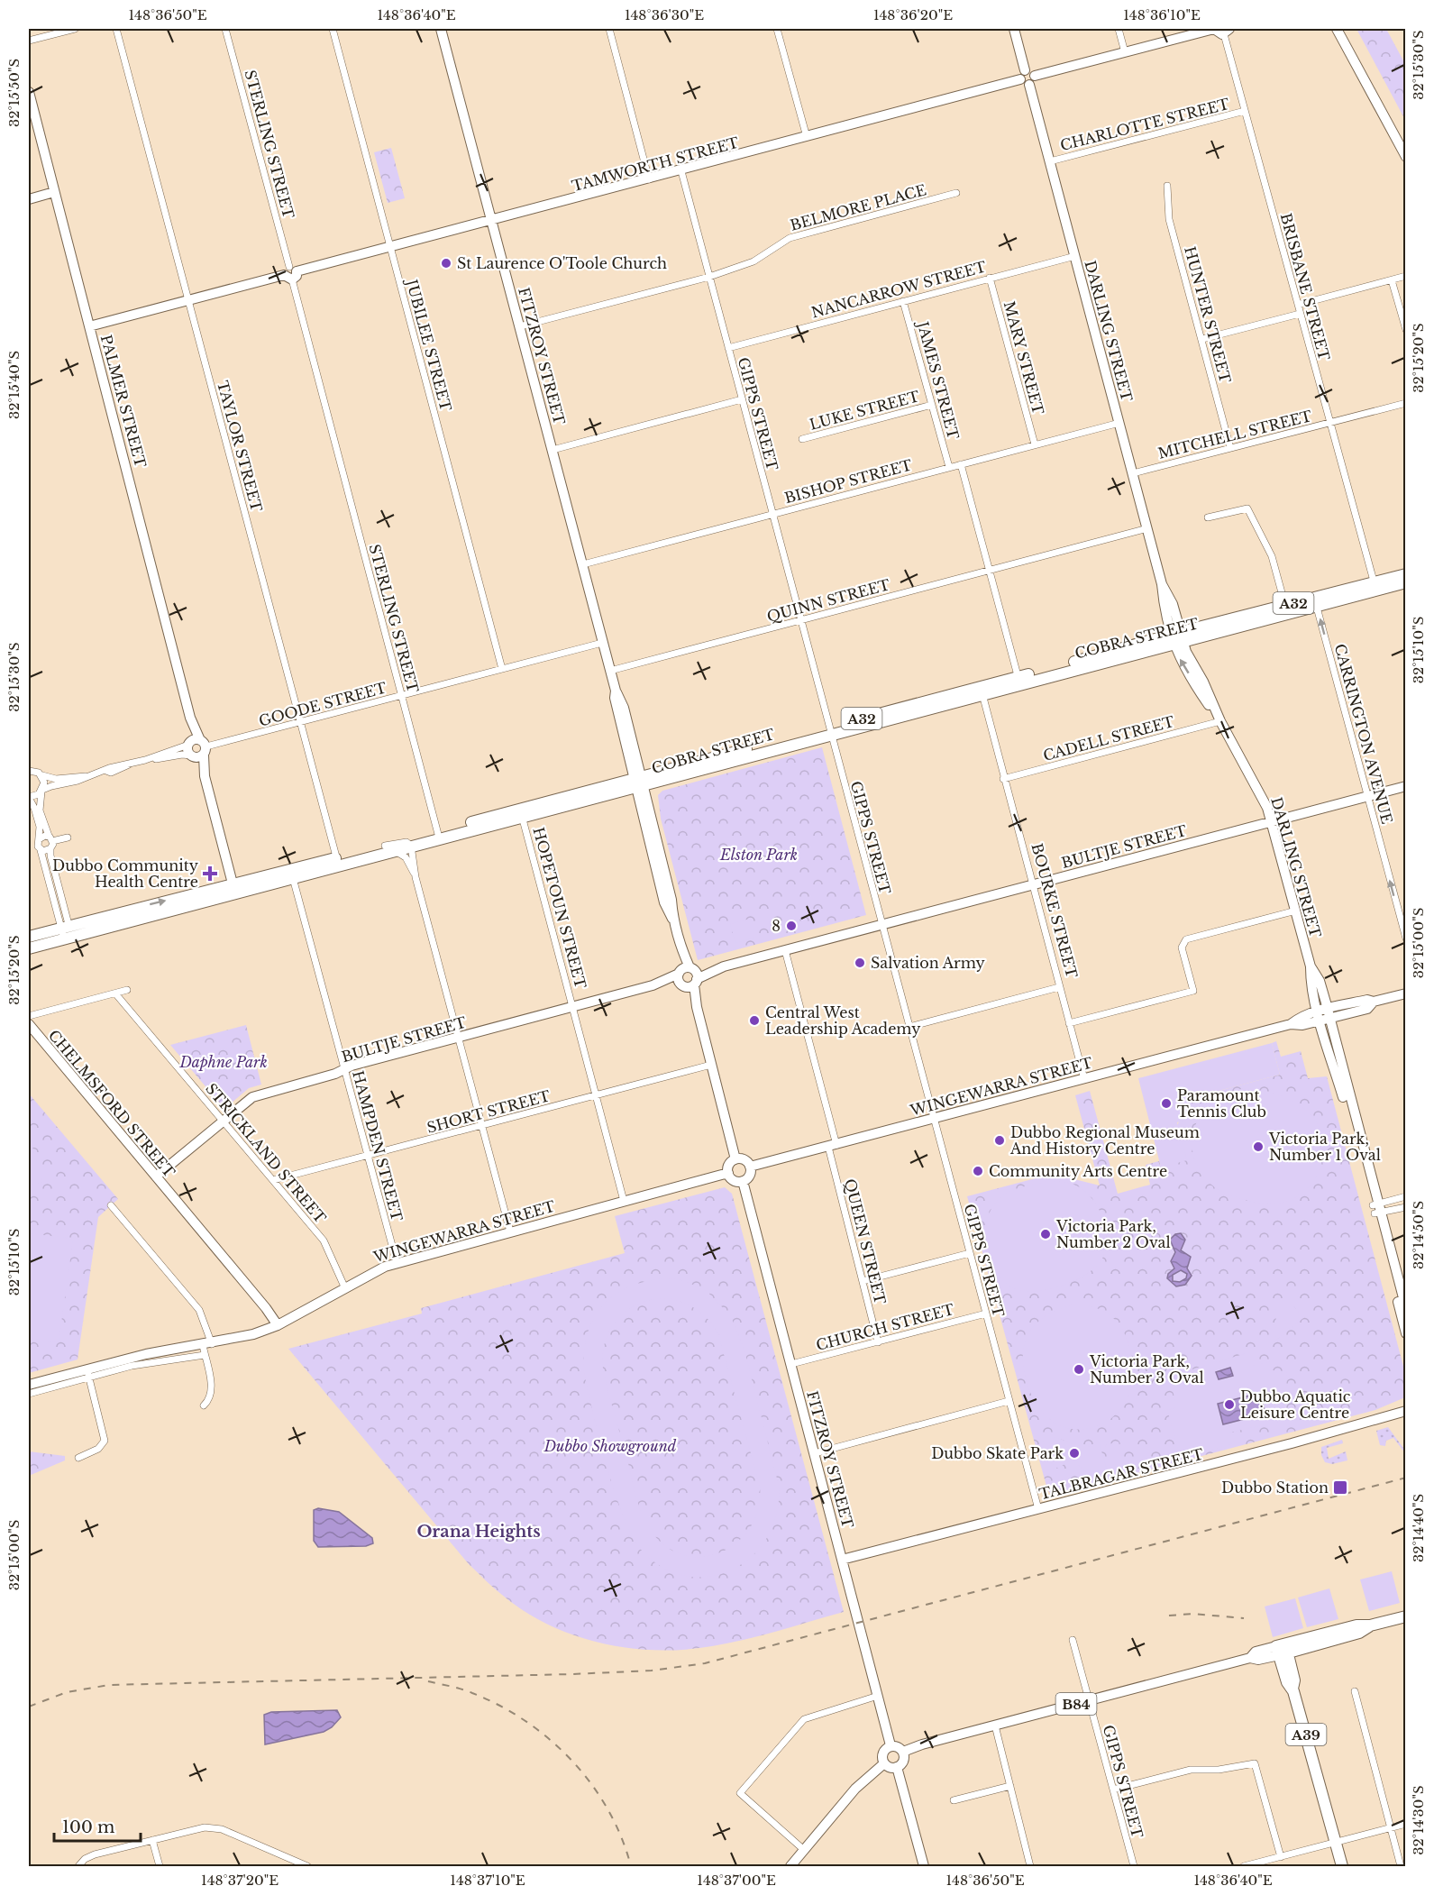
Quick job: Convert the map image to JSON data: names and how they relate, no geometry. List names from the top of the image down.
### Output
{
  "streets": {
    "highway": ["A32", "COBRA STREET", "A39"],
    "street": [
      "CHARLOTTE STREET",
      "STERLING STREET",
      "TAMWORTH STREET",
      "BELMORE PLACE",
      "BRISBANE STREET",
      "NANCARROW STREET",
      "HUNTER STREET",
      "DARLING STREET",
      "JUBILEE STREET",
      "FITZROY STREET",
      "MARY STREET",
      "JAMES STREET",
      "PALMER STREET",
      "LUKE STREET",
      "GIPPS STREET",
      "MITCHELL STREET",
      "TAYLOR STREET",
      "BISHOP STREET",
      "QUINN STREET",
      "GOODE STREET",
      "CARRINGTON AVENUE",
      "CADELL STREET",
      "BULTJE STREET",
      "HOPETOUN STREET",
      "BOURKE STREET",
      "WINGEWARRA STREET",
      "CHELMSFORD STREET",
      "SHORT STREET",
      "HAMPDEN STREET",
      "STRICKLAND STREET",
      "QUEEN STREET",
      "CHURCH STREET",
      "TALBRAGAR STREET",
      "B84"
    ]
  },
  "crossings": [
    ["CHARLOTTE STREET", "BRISBANE STREET"],
    ["CHARLOTTE STREET", "DARLING STREET"],
    ["STERLING STREET", "TAMWORTH STREET"],
    ["STERLING STREET", "COBRA STREET"],
    ["STERLING STREET", "GOODE STREET"],
    ["TAMWORTH STREET", "DARLING STREET"],
    ["TAMWORTH STREET", "JUBILEE STREET"],
    ["TAMWORTH STREET", "FITZROY STREET"],
    ["TAMWORTH STREET", "PALMER STREET"],
    ["TAMWORTH STREET", "GIPPS STREET"],
    ["TAMWORTH STREET", "TAYLOR STREET"],
    ["BELMORE PLACE", "FITZROY STREET"],
    ["BELMORE PLACE", "GIPPS STREET"],
    ["BRISBANE STREET", "MITCHELL STREET"],
    ["BRISBANE STREET", "COBRA STREET"],
    ["NANCARROW STREET", "DARLING STREET"],
    ["NANCARROW STREET", "MARY STREET"],
    ["NANCARROW STREET", "JAMES STREET"],
    ["NANCARROW STREET", "GIPPS STREET"],
    ["HUNTER STREET", "MITCHELL STREET"],
    ["DARLING STREET", "MITCHELL STREET"],
    ["DARLING STREET", "BISHOP STREET"],
    ["DARLING STREET", "QUINN STREET"],
    ["DARLING STREET", "COBRA STREET"],
    ["DARLING STREET", "CADELL STREET"],
    ["DARLING STREET", "BULTJE STREET"],
    ["DARLING STREET", "WINGEWARRA STREET"],
    ["JUBILEE STREET", "GOODE STREET"],
    ["FITZROY STREET", "BISHOP STREET"],
    ["FITZROY STREET", "QUINN STREET"],
    ["FITZROY STREET", "COBRA STREET"],
    ["FITZROY STREET", "GOODE STREET"],
    ["FITZROY STREET", "BULTJE STREET"],
    ["FITZROY STREET", "WINGEWARRA STREET"],
    ["FITZROY STREET", "SHORT STREET"],
    ["FITZROY STREET", "CHURCH STREET"],
    ["FITZROY STREET", "TALBRAGAR STREET"],
    ["FITZROY STREET", "B84"],
    ["MARY STREET", "BISHOP STREET"],
    ["JAMES STREET", "LUKE STREET"],
    ["JAMES STREET", "BISHOP STREET"],
    ["PALMER STREET", "COBRA STREET"],
    ["PALMER STREET", "GOODE STREET"],
    ["GIPPS STREET", "BISHOP STREET"],
    ["GIPPS STREET", "QUINN STREET"],
    ["GIPPS STREET", "COBRA STREET"],
    ["GIPPS STREET", "BULTJE STREET"],
    ["GIPPS STREET", "WINGEWARRA STREET"],
    ["GIPPS STREET", "CHURCH STREET"],
    ["GIPPS STREET", "TALBRAGAR STREET"],
    ["GIPPS STREET", "B84"],
    ["TAYLOR STREET", "COBRA STREET"],
    ["TAYLOR STREET", "GOODE STREET"],
    ["COBRA STREET", "CARRINGTON AVENUE"],
    ["COBRA STREET", "HOPETOUN STREET"],
    ["COBRA STREET", "BOURKE STREET"],
    ["COBRA STREET", "HAMPDEN STREET"],
    ["CARRINGTON AVENUE", "BULTJE STREET"],
    ["CADELL STREET", "BOURKE STREET"],
    ["BULTJE STREET", "HOPETOUN STREET"],
    ["BULTJE STREET", "BOURKE STREET"],
    ["BULTJE STREET", "CHELMSFORD STREET"],
    ["BULTJE STREET", "HAMPDEN STREET"],
    ["BULTJE STREET", "STRICKLAND STREET"],
    ["BULTJE STREET", "QUEEN STREET"],
    ["HOPETOUN STREET", "WINGEWARRA STREET"],
    ["HOPETOUN STREET", "SHORT STREET"],
    ["BOURKE STREET", "WINGEWARRA STREET"],
    ["WINGEWARRA STREET", "CHELMSFORD STREET"],
    ["WINGEWARRA STREET", "HAMPDEN STREET"],
    ["WINGEWARRA STREET", "STRICKLAND STREET"],
    ["WINGEWARRA STREET", "QUEEN STREET"],
    ["SHORT STREET", "HAMPDEN STREET"],
    ["SHORT STREET", "STRICKLAND STREET"],
    ["QUEEN STREET", "CHURCH STREET"],
    ["B84", "A39"]
  ],
  "one_way": ["CARRINGTON AVENUE"],
  "districts": ["Orana Heights"],
  "parks": ["Elston Park", "Daphne Park", "Dubbo Showground"],
  "places": {
    "other": [
      "St Laurence O'Toole Church",
      "8",
      "Salvation Army",
      "Central West Leadership Academy",
      "Paramount Tennis Club",
      "Dubbo Regional Museum And History Centre",
      "Victoria Park, Number 1 Oval",
      "Community Arts Centre",
      "Victoria Park, Number 2 Oval",
      "Victoria Park, Number 3 Oval",
      "Dubbo Aquatic Leisure Centre",
      "Dubbo Skate Park"
    ],
    "health": ["Dubbo Community Health Centre"],
    "transit": ["Dubbo Station"]
  },
  "scale_bar": "100 m",
  "coordinates": [
    "148°36'50\"E",
    "148°36'40\"E",
    "148°36'30\"E",
    "148°36'20\"E",
    "148°36'10\"E",
    "32°15'30\"S",
    "32°15'50\"S",
    "32°15'20\"S",
    "32°15'40\"S",
    "32°15'10\"S",
    "32°15'00\"S",
    "32°14'50\"S",
    "32°14'40\"S",
    "32°14'30\"S",
    "148°37'20\"E",
    "148°37'10\"E",
    "148°37'00\"E"
  ]
}
